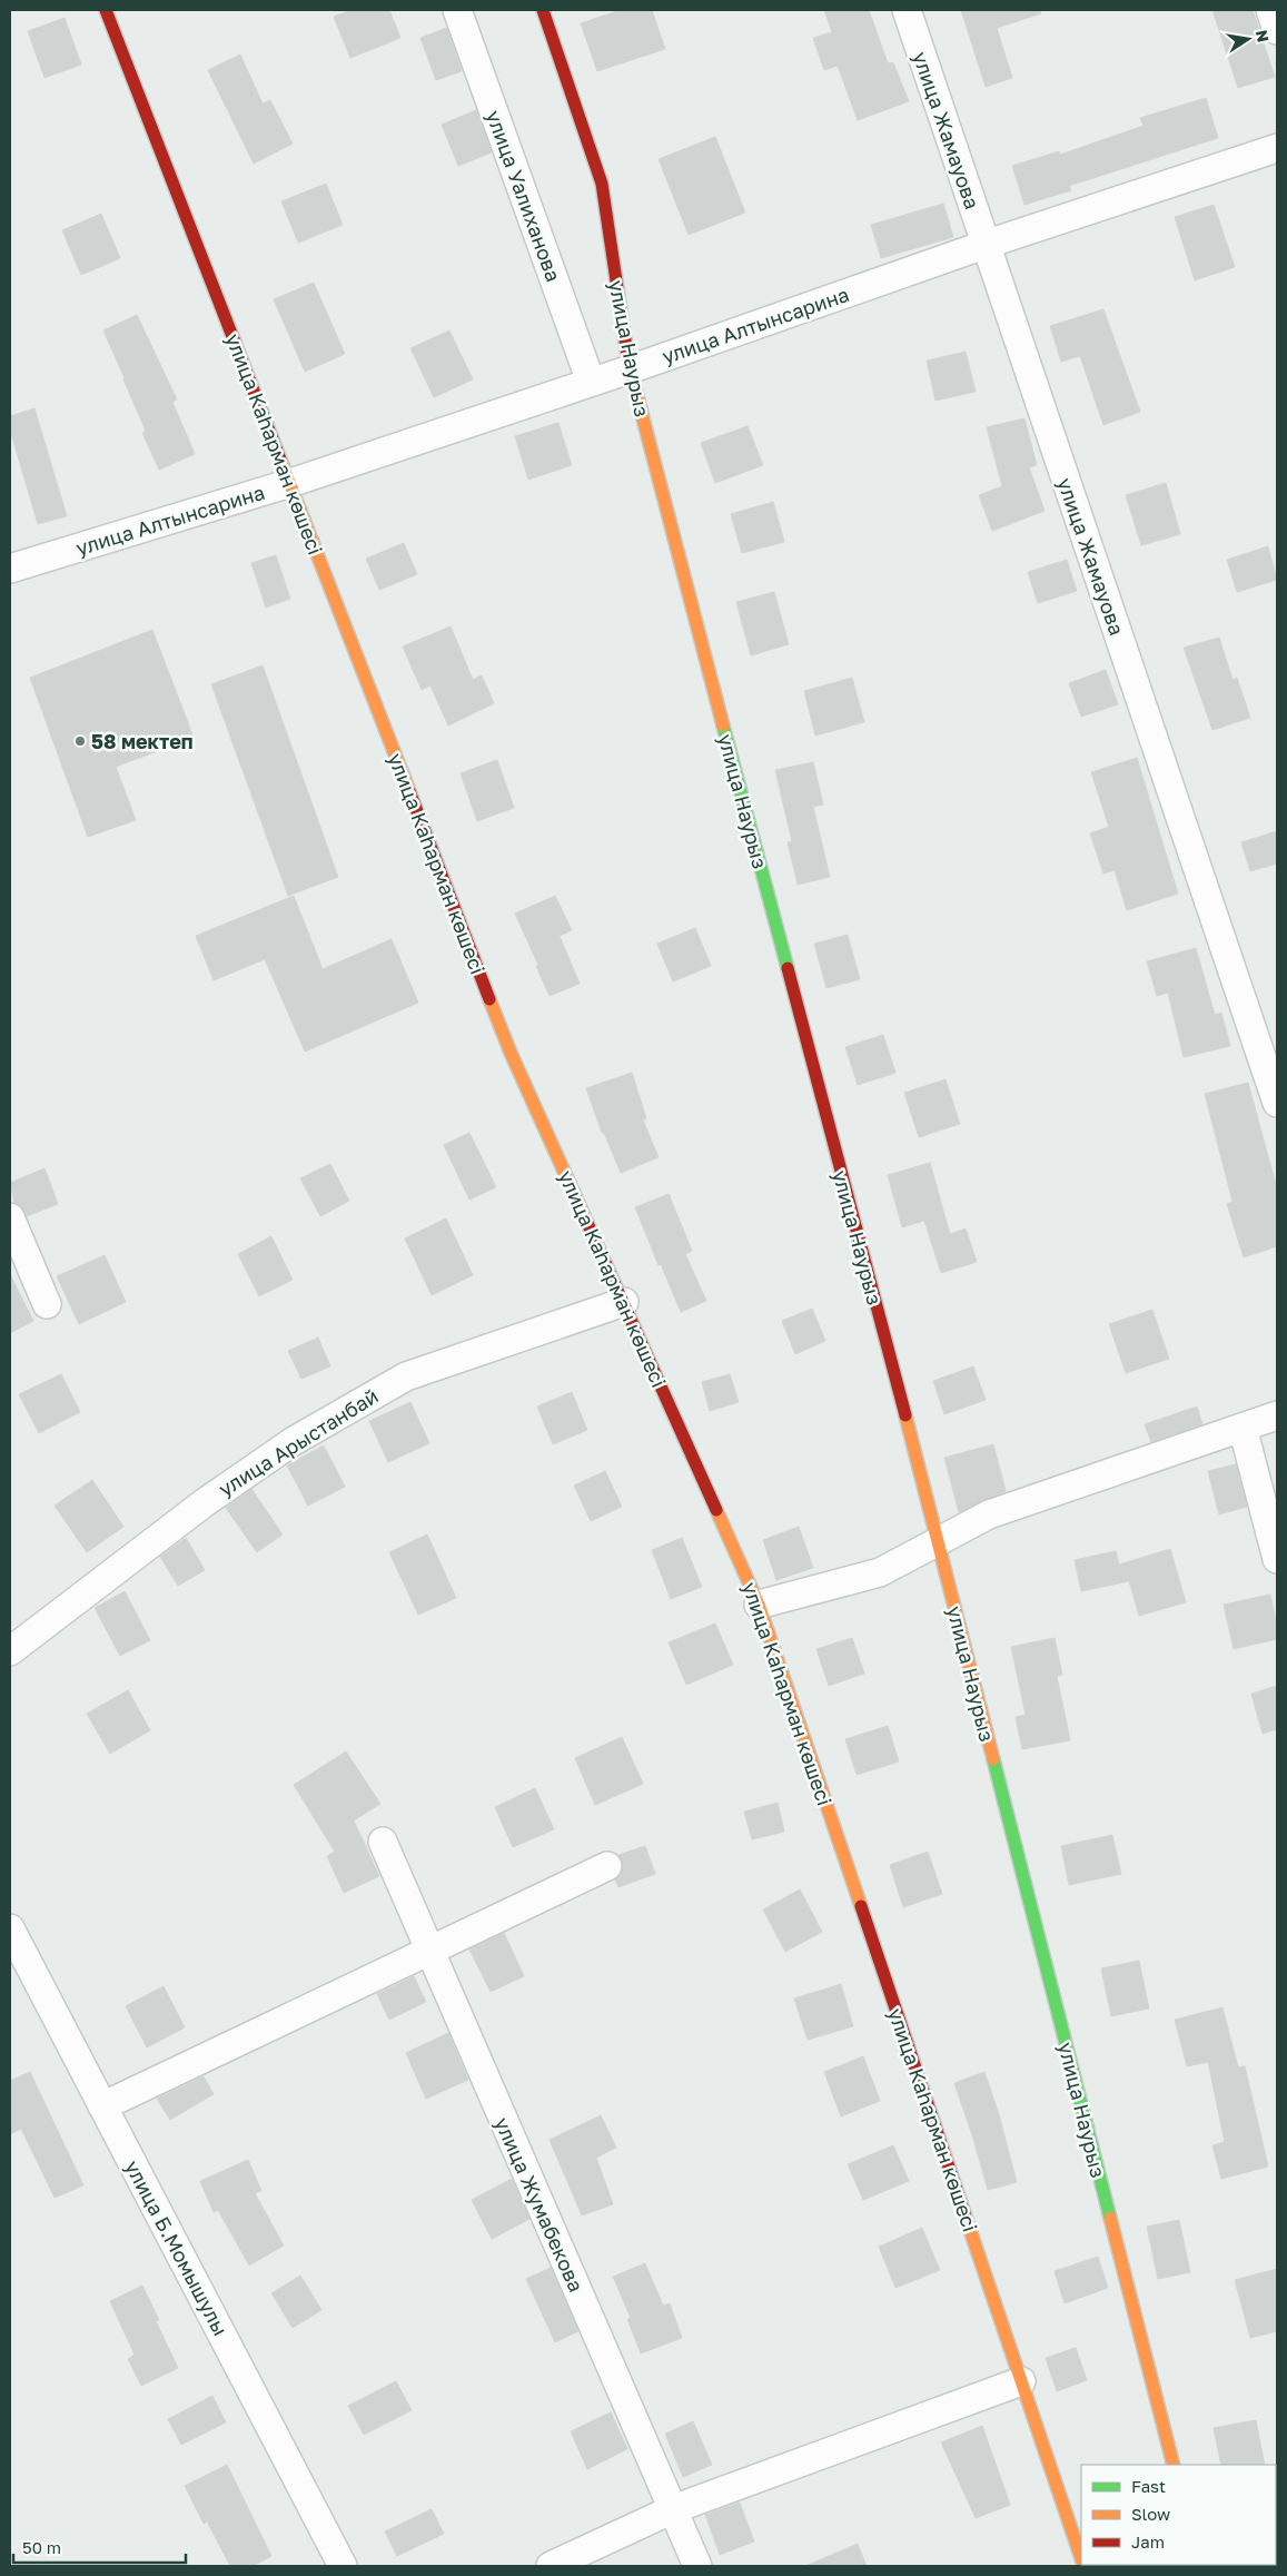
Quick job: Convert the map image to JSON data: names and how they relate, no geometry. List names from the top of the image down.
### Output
{
  "streets": {
    "street": [
      "улица Жамауова",
      "улица Уалиханова",
      "улица Алтынсарина",
      "улица Наурыз",
      "улица Каһарман көшесі",
      "улица Арыстанбай",
      "улица Жумабекова",
      "улица Б.Момышулы"
    ]
  },
  "crossings": [
    ["улица Жамауова", "улица Алтынсарина"],
    ["улица Уалиханова", "улица Алтынсарина"],
    ["улица Алтынсарина", "улица Наурыз"],
    ["улица Алтынсарина", "улица Каһарман көшесі"],
    ["улица Каһарман көшесі", "улица Арыстанбай"]
  ],
  "places": ["58 мектеп"],
  "legend": ["Fast", "Slow", "Jam"],
  "scale_bar": "50 m",
  "north": "right"
}
